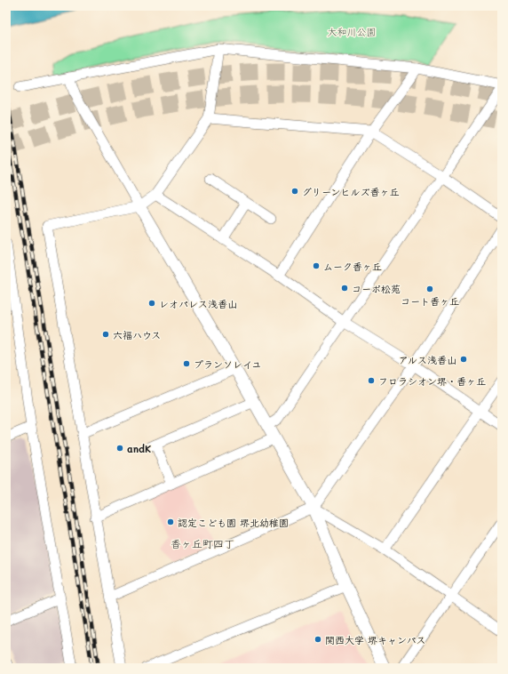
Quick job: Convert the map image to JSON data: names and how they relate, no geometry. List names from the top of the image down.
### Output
{
  "districts": ["香ヶ丘町四丁"],
  "parks": ["大和川公園"],
  "places": [
    "グリーンヒルズ香ヶ丘",
    "ムーク香ヶ丘",
    "コーポ松苑",
    "コート香ヶ丘",
    "レオパレス浅香山",
    "六福ハウス",
    "アルス浅香山",
    "プランソレイユ",
    "フロラシオン堺・香ヶ丘",
    "andK",
    "認定こども園 堺北幼稚園",
    "関西大学 堺キャンパス"
  ]
}
